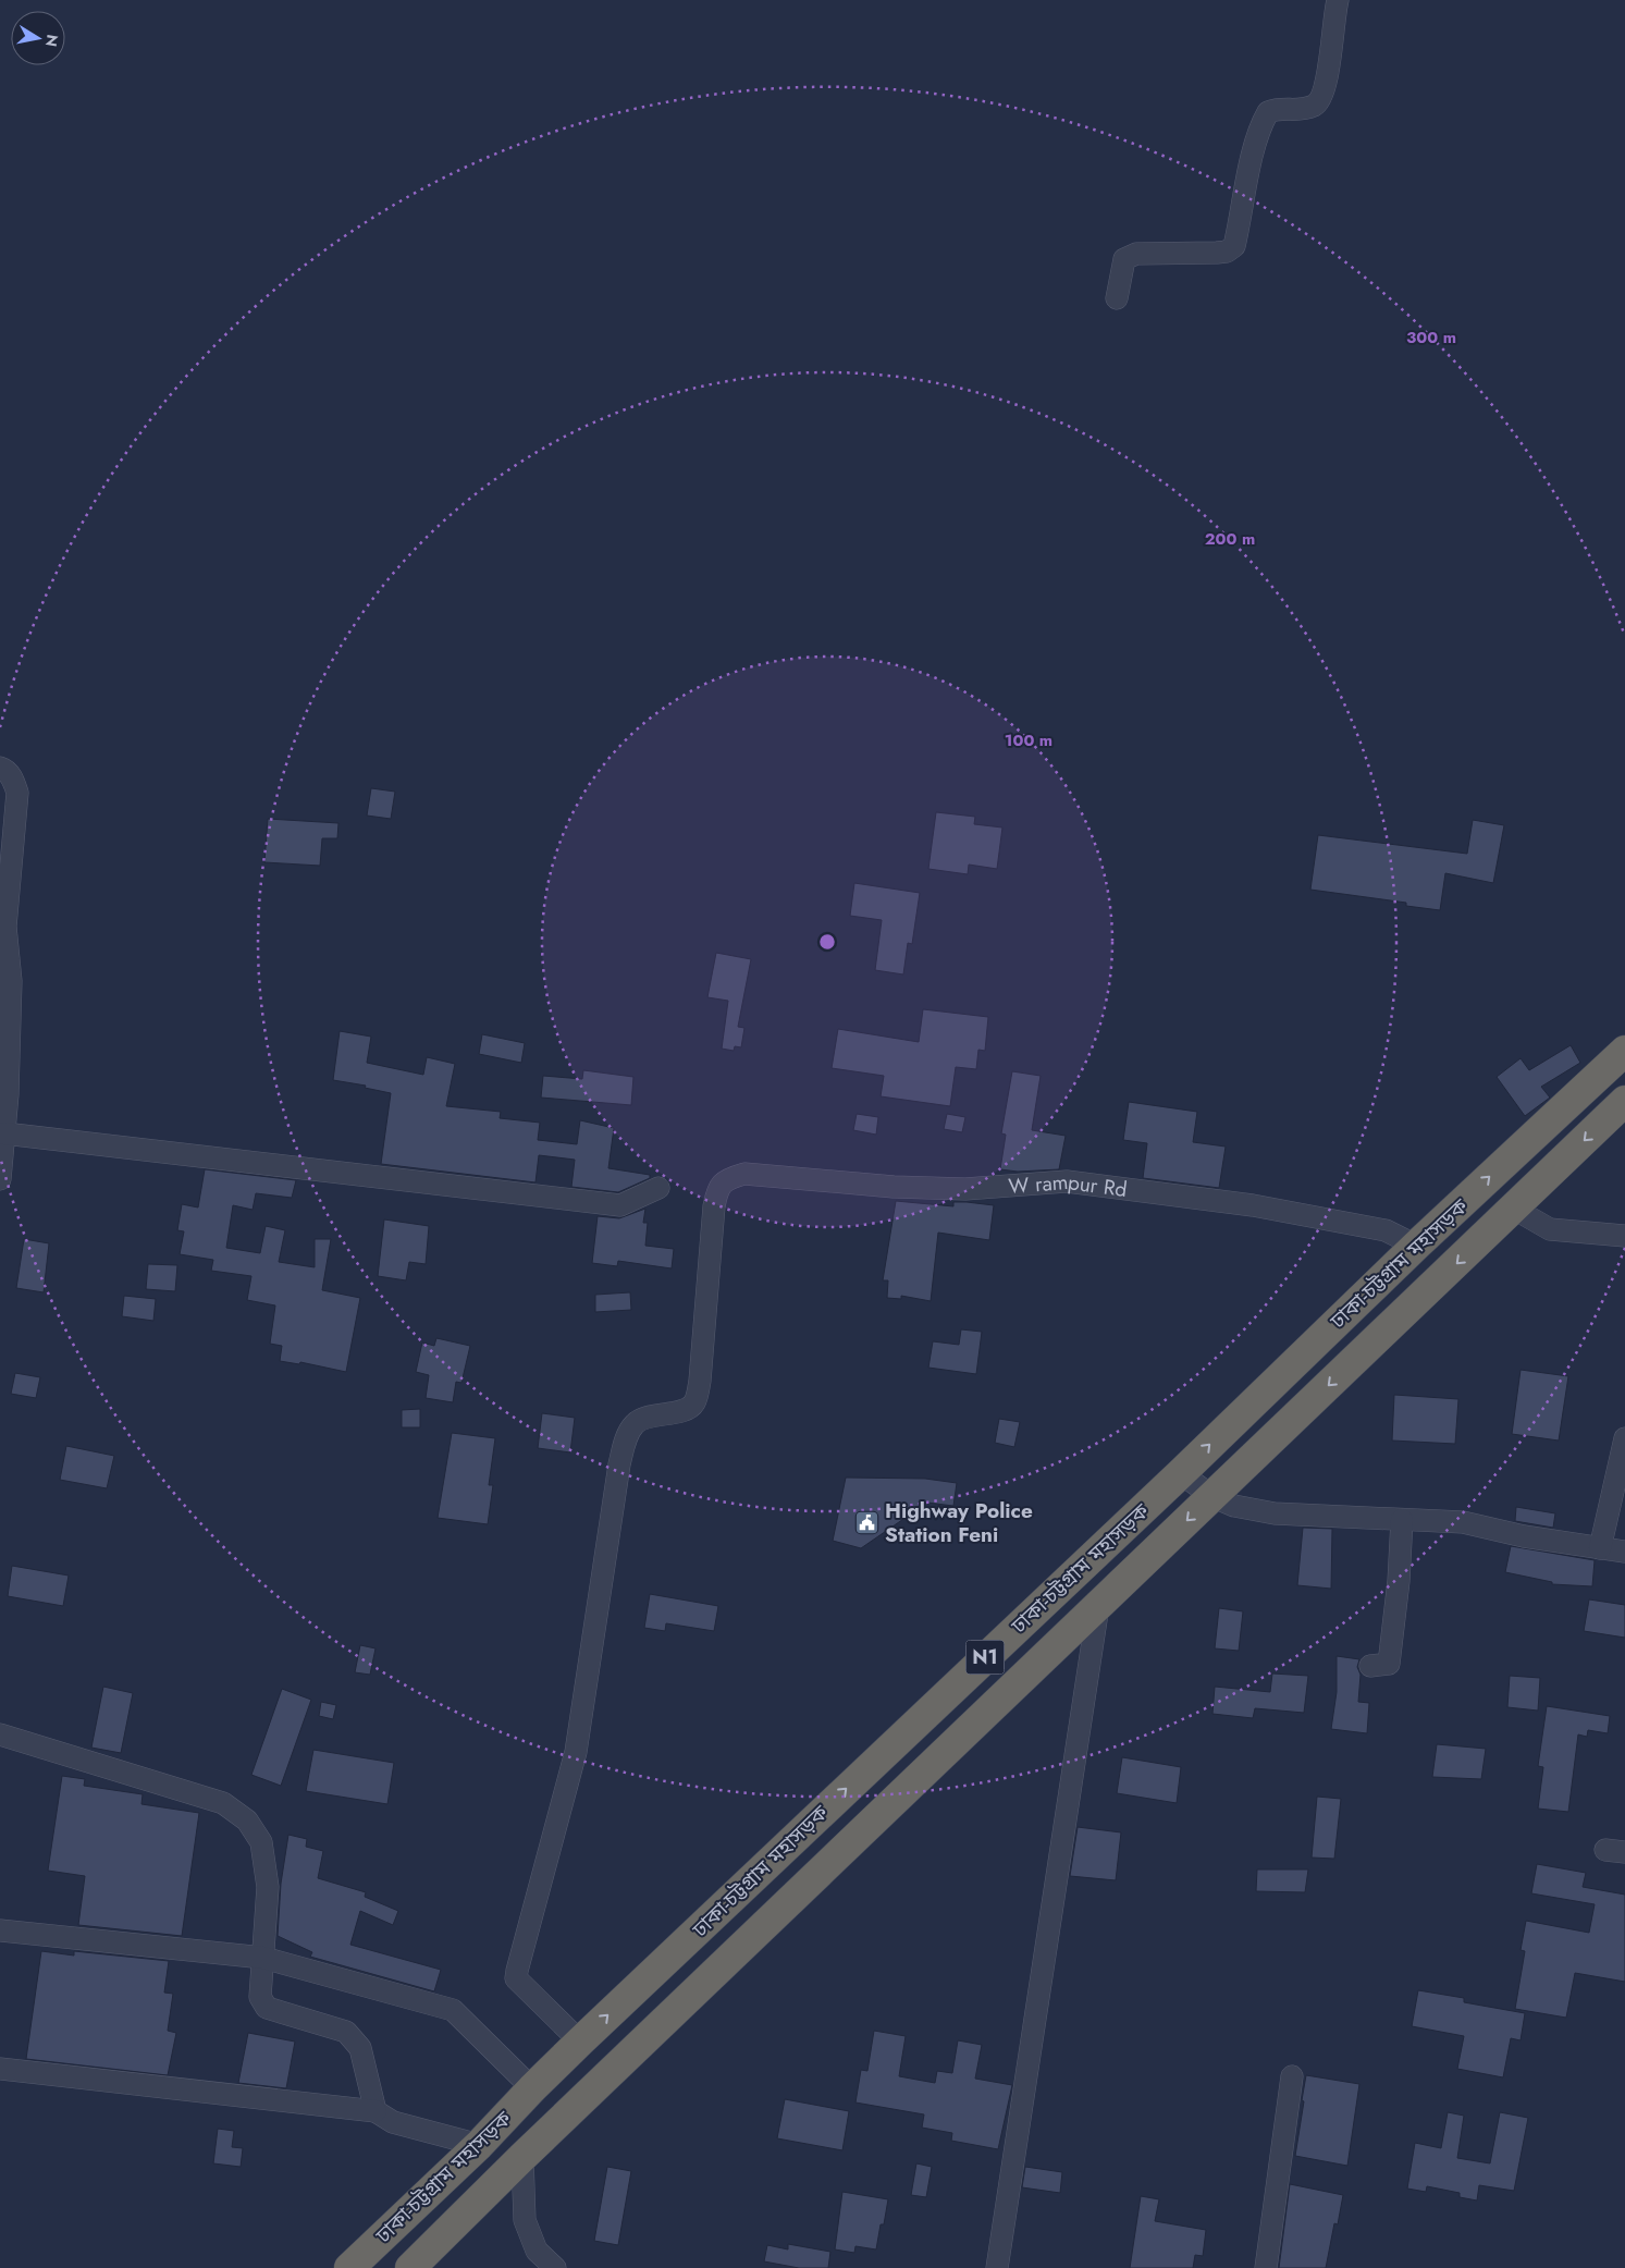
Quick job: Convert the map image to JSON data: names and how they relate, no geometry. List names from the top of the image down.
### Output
{
  "streets": {
    "highway": ["ঢাকা-চট্টগ্রাম মহাসড়ক", "N1"],
    "street": ["W rampur Rd"]
  },
  "crossings": [
    ["W rampur Rd", "ঢাকা-চট্টগ্রাম মহাসড়ক"]
  ],
  "places": {
    "public building": ["Highway Police Station Feni"]
  },
  "north": "right",
  "rings": ["300 m", "200 m", "100 m"]
}
